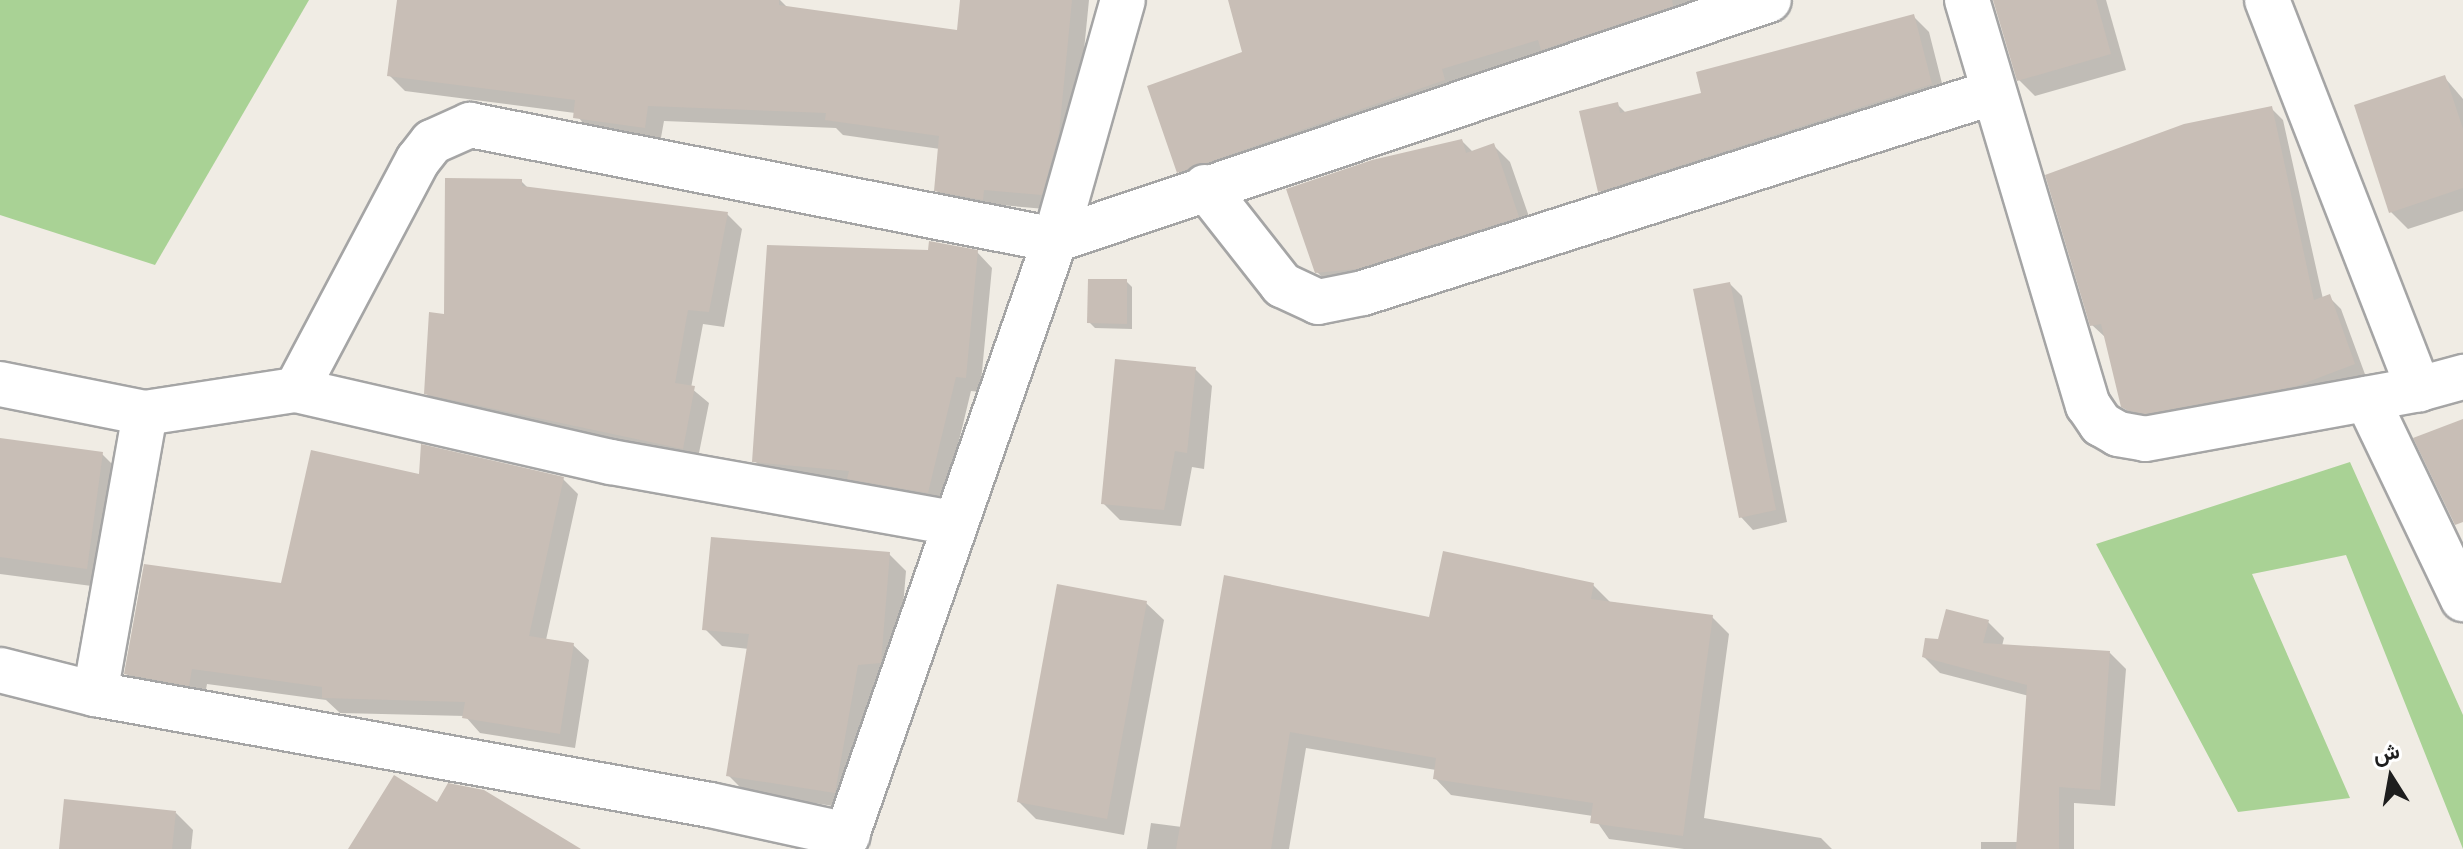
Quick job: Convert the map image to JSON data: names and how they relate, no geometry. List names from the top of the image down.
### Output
{
  "north": "top"
}
